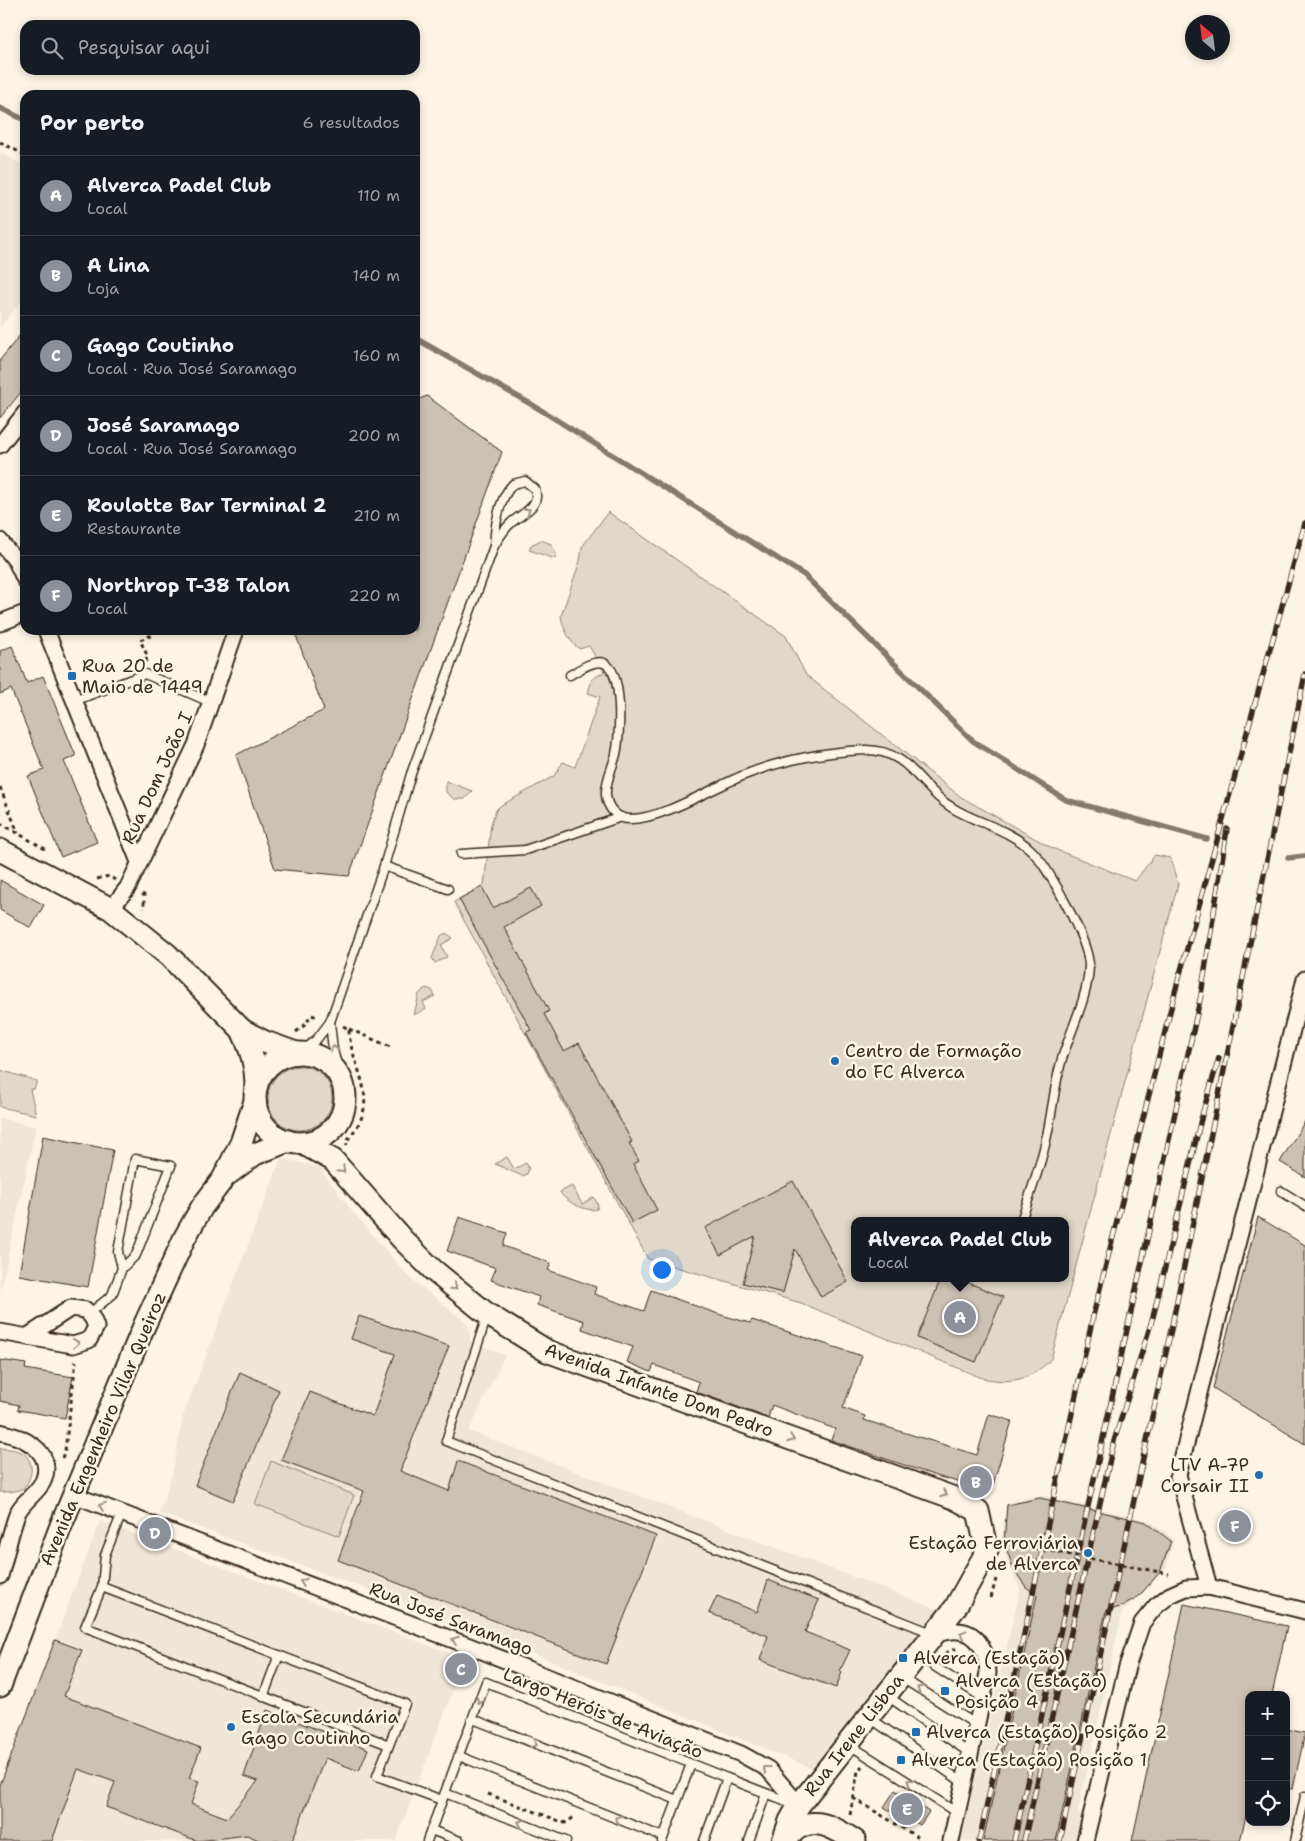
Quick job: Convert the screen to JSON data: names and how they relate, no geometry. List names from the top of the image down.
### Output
{
  "streets": {
    "main road": ["Avenida Infante Dom Pedro", "Avenida Engenheiro Vilar Queiroz", "Rua Irene Lisboa"],
    "street": ["Rua Dom João I", "Rua José Saramago"],
    "lane": ["Largo Heróis de Aviação"]
  },
  "crossings": [
    ["Avenida Infante Dom Pedro", "Avenida Engenheiro Vilar Queiroz"],
    ["Avenida Infante Dom Pedro", "Rua Irene Lisboa"],
    ["Avenida Engenheiro Vilar Queiroz", "Rua José Saramago"],
    ["Rua José Saramago", "Largo Heróis de Aviação"],
    ["Rua José Saramago", "Rua Irene Lisboa"],
    ["Largo Heróis de Aviação", "Rua Irene Lisboa"]
  ],
  "one_way": ["Avenida Infante Dom Pedro", "Rua José Saramago"],
  "places": {
    "transit": [
      "Rua 20 de Maio de 1449",
      "Alverca (Estação)",
      "Alverca (Estação) Posição 4",
      "Alverca (Estação) Posição 2",
      "Alverca (Estação) Posição 1"
    ],
    "other": [
      "Centro de Formação do FC Alverca",
      "LTV A-7P Corsair II",
      "Estação Ferroviária de Alverca",
      "Escola Secundária Gago Coutinho"
    ]
  },
  "north": "top left",
  "page": {
    "search": "Pesquisar aqui",
    "heading": ["Por perto", "6 resultados"],
    "list": [
      {
        "mark": "A",
        "name": "Alverca Padel Club",
        "note": "Local",
        "value": "110 m"
      },
      {
        "mark": "B",
        "name": "A Lina",
        "note": "Loja",
        "value": "140 m"
      },
      {
        "mark": "C",
        "name": "Gago Coutinho",
        "note": "Local · Rua José Saramago",
        "value": "160 m"
      },
      {
        "mark": "D",
        "name": "José Saramago",
        "note": "Local · Rua José Saramago",
        "value": "200 m"
      },
      {
        "mark": "E",
        "name": "Roulotte Bar Terminal 2",
        "note": "Restaurante",
        "value": "210 m"
      },
      {
        "mark": "F",
        "name": "Northrop T-38 Talon",
        "note": "Local",
        "value": "220 m"
      }
    ],
    "popup": ["Alverca Padel Club", "Local"],
    "pins": [
      "A",
      "B",
      "F",
      "D",
      "C",
      "E"
    ],
    "map_buttons": ["+", "−"]
  }
}
